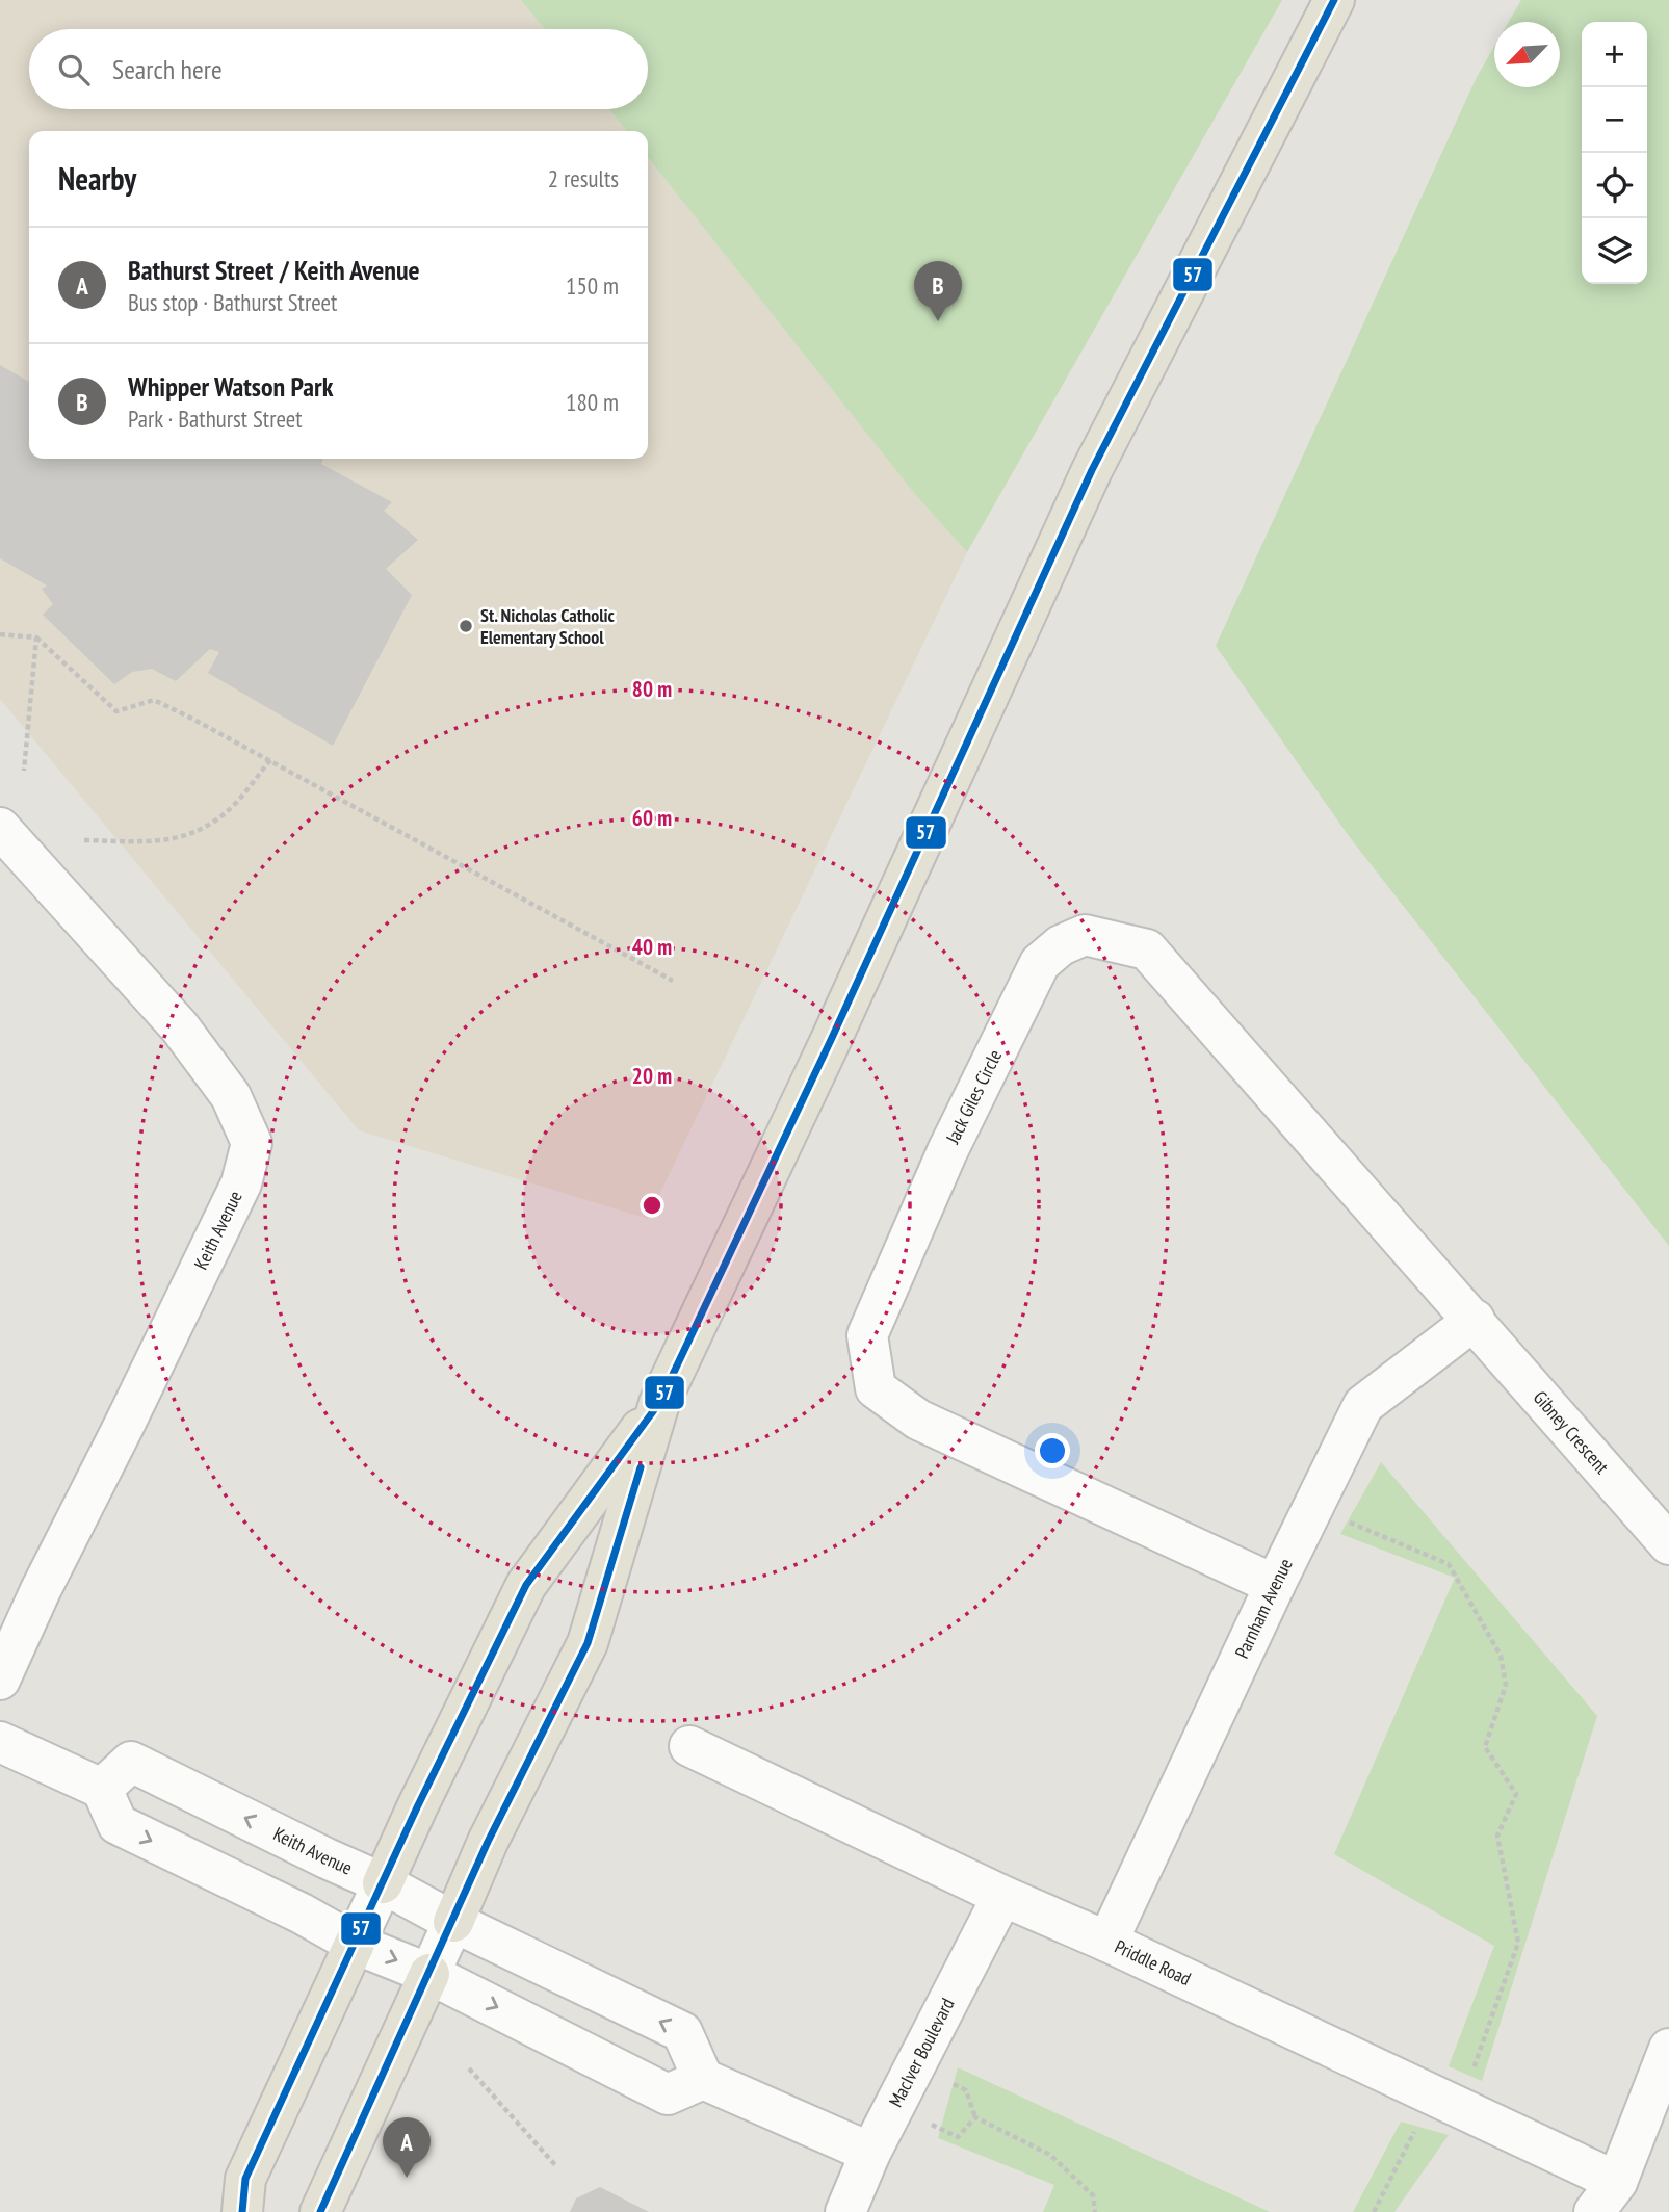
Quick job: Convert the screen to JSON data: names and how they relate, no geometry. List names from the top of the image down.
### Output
{
  "streets": {
    "street": [
      "Jack Giles Circle",
      "Keith Avenue",
      "Gibney Crescent",
      "Parnham Avenue",
      "Priddle Road",
      "MacIver Boulevard"
    ]
  },
  "crossings": [
    ["Jack Giles Circle", "Gibney Crescent"],
    ["Jack Giles Circle", "Parnham Avenue"],
    ["Gibney Crescent", "Parnham Avenue"],
    ["Parnham Avenue", "Priddle Road"],
    ["Priddle Road", "MacIver Boulevard"]
  ],
  "places": ["St. Nicholas Catholic Elementary School"],
  "lines": ["transit line 57"],
  "north": "bottom left",
  "page": {
    "map_buttons": ["+", "−"],
    "search": "Search here",
    "heading": ["Nearby", "2 results"],
    "list": [
      {
        "mark": "A",
        "name": "Bathurst Street / Keith Avenue",
        "note": "Bus stop · Bathurst Street",
        "value": "150 m"
      },
      {
        "mark": "B",
        "name": "Whipper Watson Park",
        "note": "Park · Bathurst Street",
        "value": "180 m"
      }
    ],
    "pins": ["B", "A"]
  },
  "rings": [
    "80 m",
    "60 m",
    "40 m",
    "20 m"
  ]
}
